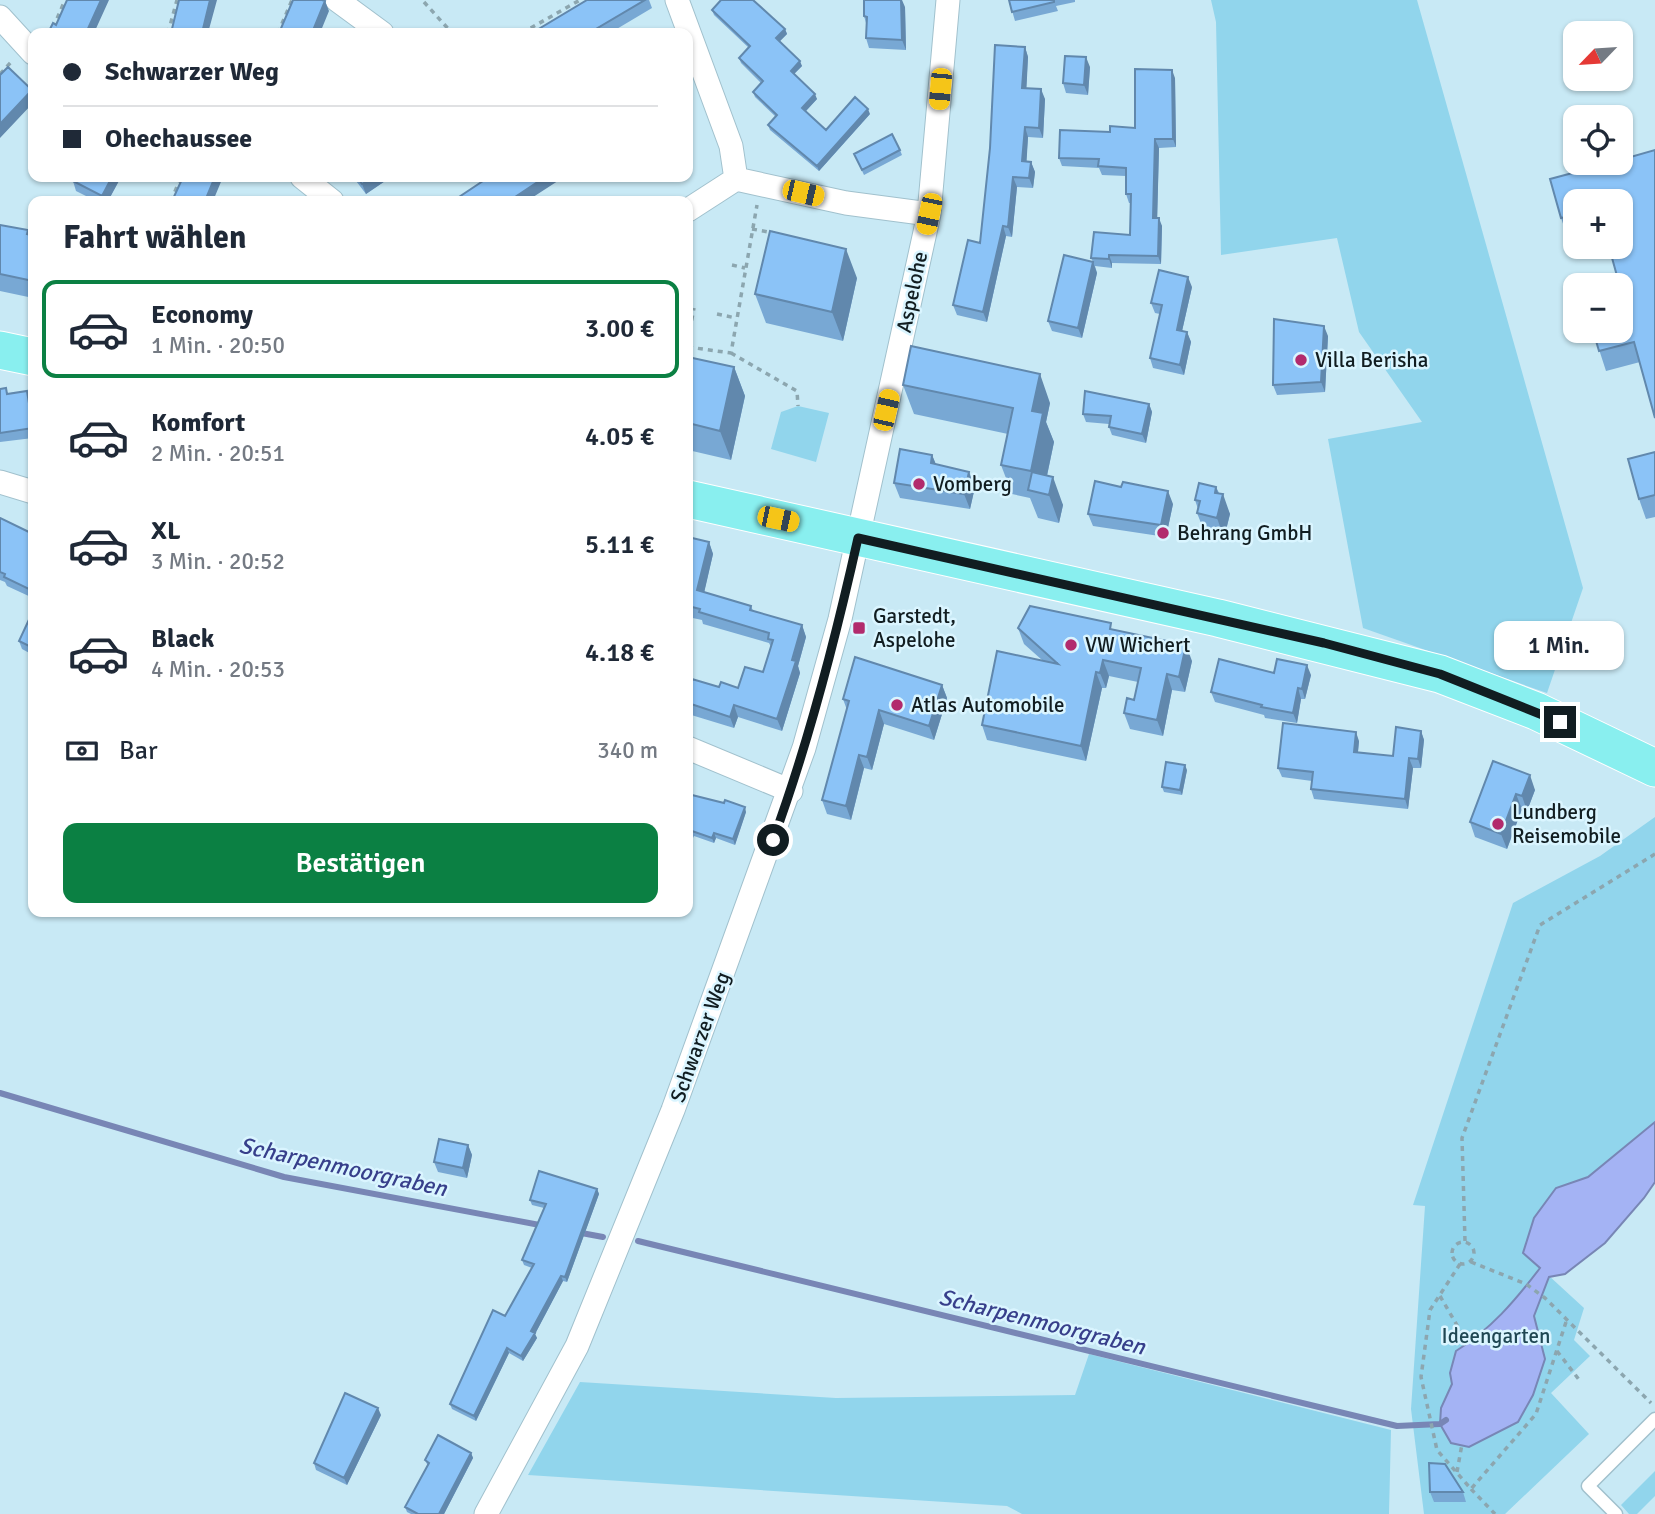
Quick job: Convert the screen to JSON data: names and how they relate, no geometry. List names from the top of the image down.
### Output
{
  "streets": {
    "street": ["Aspelohe", "Schwarzer Weg"]
  },
  "crossings": [
    ["Aspelohe", "Schwarzer Weg"]
  ],
  "water": ["Scharpenmoorgraben"],
  "parks": ["Ideengarten"],
  "places": {
    "other": [
      "Villa Berisha",
      "Vomberg",
      "Behrang GmbH",
      "VW Wichert",
      "Atlas Automobile",
      "Lundberg Reisemobile"
    ],
    "transit": ["Garstedt, Aspelohe"]
  },
  "north": "bottom left",
  "page": {
    "map_buttons": ["+", "−"],
    "banner": ["Schwarzer Weg", "Ohechaussee"],
    "heading": "Fahrt wählen",
    "list": [
      {
        "name": "Economy",
        "note": "1 Min. · 20:50",
        "value": "3.00 €"
      },
      {
        "name": "Komfort",
        "note": "2 Min. · 20:51",
        "value": "4.05 €"
      },
      {
        "name": "XL",
        "note": "3 Min. · 20:52",
        "value": "5.11 €"
      },
      {
        "name": "Black",
        "note": "4 Min. · 20:53",
        "value": "4.18 €"
      }
    ],
    "bubble": "1 Min.",
    "pay": ["Bar", "340 m"],
    "buttons": "Bestätigen"
  }
}
